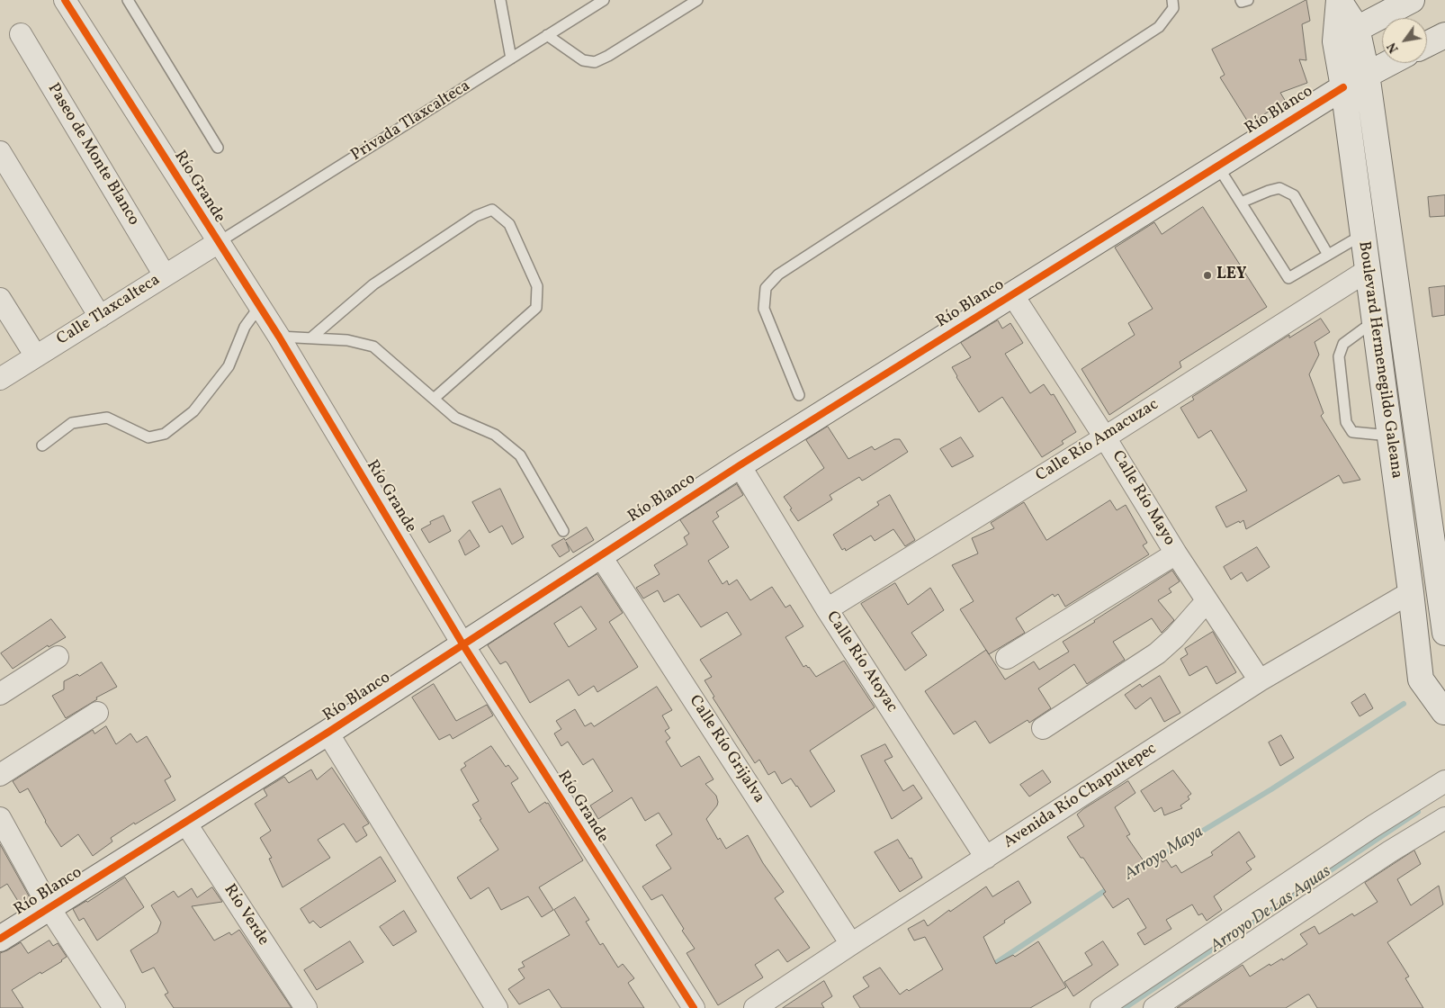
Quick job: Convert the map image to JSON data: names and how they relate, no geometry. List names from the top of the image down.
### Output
{
  "streets": {
    "street": [
      "Río Blanco",
      "Paseo de Monte Blanco",
      "Río Grande",
      "Calle Tlaxcalteca",
      "Boulevard Hermenegildo Galeana",
      "Calle Río Amacuzac",
      "Calle Río Mayo",
      "Calle Río Atoyac",
      "Calle Río Grijalva",
      "Avenida Río Chapultepec",
      "Río Verde"
    ],
    "lane": ["Privada Tlaxcalteca"]
  },
  "crossings": [
    ["Río Blanco", "Río Grande"],
    ["Río Blanco", "Boulevard Hermenegildo Galeana"],
    ["Río Blanco", "Calle Río Mayo"],
    ["Río Blanco", "Calle Río Atoyac"],
    ["Río Blanco", "Calle Río Grijalva"],
    ["Río Blanco", "Río Verde"],
    ["Privada Tlaxcalteca", "Río Grande"],
    ["Privada Tlaxcalteca", "Calle Tlaxcalteca"],
    ["Paseo de Monte Blanco", "Calle Tlaxcalteca"],
    ["Río Grande", "Calle Tlaxcalteca"],
    ["Boulevard Hermenegildo Galeana", "Calle Río Amacuzac"],
    ["Boulevard Hermenegildo Galeana", "Avenida Río Chapultepec"],
    ["Calle Río Amacuzac", "Calle Río Mayo"],
    ["Calle Río Amacuzac", "Calle Río Atoyac"],
    ["Calle Río Mayo", "Avenida Río Chapultepec"],
    ["Calle Río Atoyac", "Avenida Río Chapultepec"],
    ["Calle Río Grijalva", "Avenida Río Chapultepec"]
  ],
  "water": ["Arroyo Maya", "Arroyo De Las Aguas"],
  "places": ["LEY"],
  "north": "bottom left"
}
